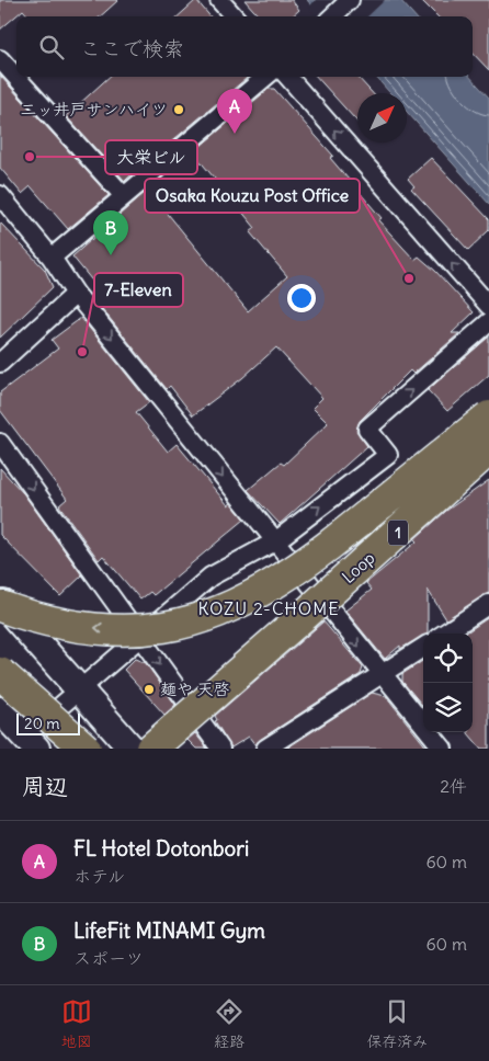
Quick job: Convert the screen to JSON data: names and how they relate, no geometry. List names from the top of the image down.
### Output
{
  "streets": {
    "highway": ["1", "Loop"]
  },
  "districts": ["KOZU 2-CHOME"],
  "places": [
    "二ッ井戸サンハイツ",
    "大栄ビル",
    "Osaka Kouzu Post Office",
    "7-Eleven",
    "麺や 天啓"
  ],
  "scale_bar": "20 m",
  "north": "top right",
  "page": {
    "search": "ここで検索",
    "pins": ["A", "B"],
    "scale": "20 m",
    "heading": ["周辺", "2件"],
    "list": [
      {
        "mark": "A",
        "name": "FL Hotel Dotonbori",
        "note": "ホテル",
        "value": "60 m"
      },
      {
        "mark": "B",
        "name": "LifeFit MINAMI Gym",
        "note": "スポーツ",
        "value": "60 m"
      }
    ],
    "nav": ["地図", "経路", "保存済み"]
  }
}
